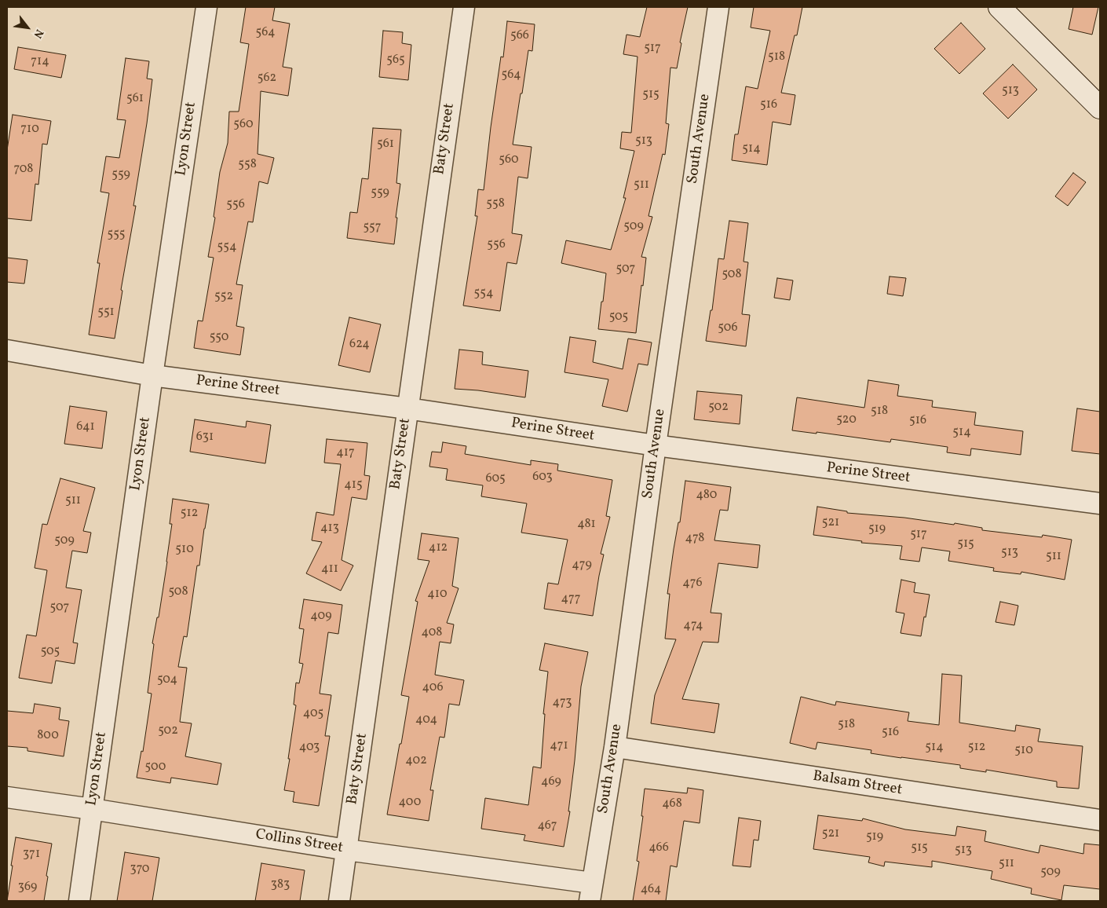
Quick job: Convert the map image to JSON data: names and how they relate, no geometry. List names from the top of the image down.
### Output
{
  "streets": {
    "street": [
      "Lyon Street",
      "Baty Street",
      "South Avenue",
      "Perine Street",
      "Balsam Street",
      "Collins Street"
    ]
  },
  "crossings": [
    ["Lyon Street", "Perine Street"],
    ["Lyon Street", "Collins Street"],
    ["Baty Street", "Perine Street"],
    ["Baty Street", "Collins Street"],
    ["South Avenue", "Perine Street"],
    ["South Avenue", "Balsam Street"],
    ["South Avenue", "Collins Street"]
  ],
  "house_numbers": [
    "564",
    "566",
    "517",
    "518",
    "565",
    "714",
    "564",
    "562",
    "513",
    "515",
    "561",
    "516",
    "560",
    "710",
    "513",
    "561",
    "514",
    "560",
    "558",
    "708",
    "559",
    "511",
    "559",
    "558",
    "556",
    "509",
    "557",
    "555",
    "556",
    "554",
    "507",
    "508",
    "554",
    "552",
    "551",
    "505",
    "506",
    "550",
    "624",
    "502",
    "518",
    "520",
    "516",
    "641",
    "514",
    "631",
    "417",
    "603",
    "605",
    "415",
    "480",
    "511",
    "512",
    "521",
    "481",
    "413",
    "519",
    "517",
    "478",
    "509",
    "515",
    "412",
    "510",
    "513",
    "511",
    "479",
    "411",
    "476",
    "508",
    "410",
    "477",
    "507",
    "409",
    "474",
    "408",
    "505",
    "504",
    "406",
    "473",
    "405",
    "404",
    "518",
    "502",
    "516",
    "800",
    "471",
    "403",
    "514",
    "512",
    "510",
    "402",
    "500",
    "469",
    "400",
    "468",
    "467",
    "521",
    "519",
    "466",
    "515",
    "513",
    "371",
    "511",
    "370",
    "509",
    "383",
    "369",
    "464"
  ],
  "north": "bottom right"
}
